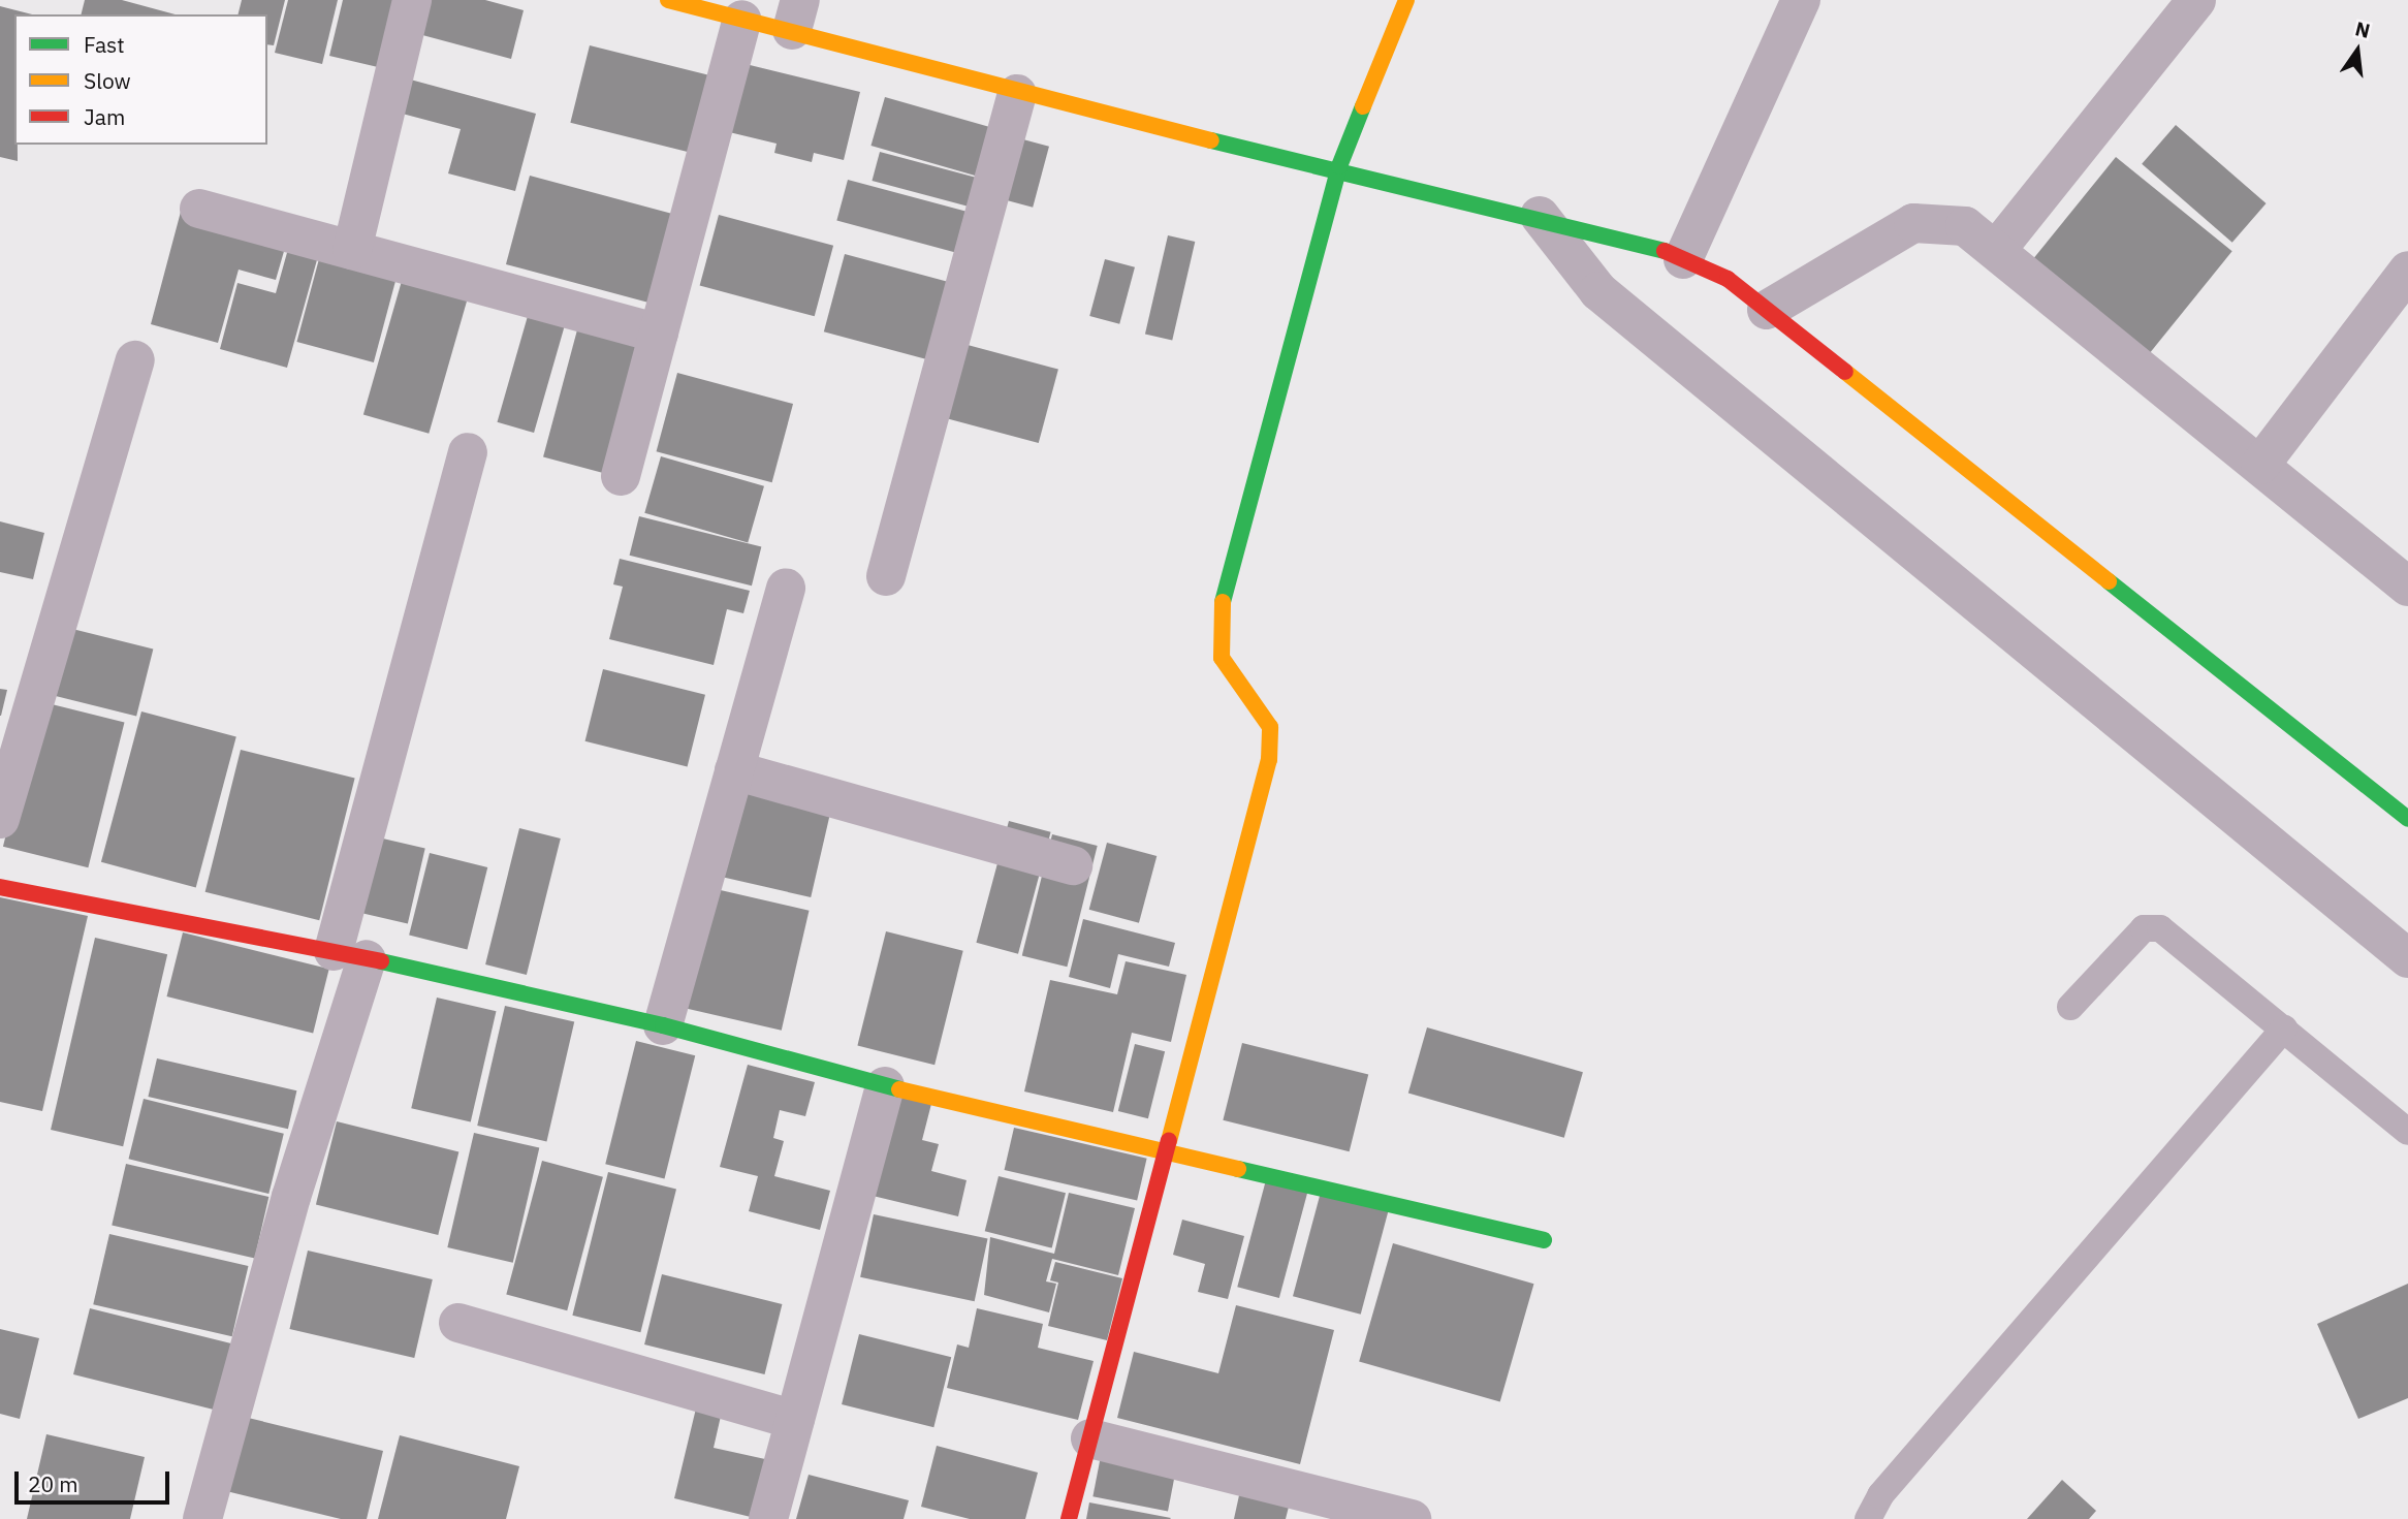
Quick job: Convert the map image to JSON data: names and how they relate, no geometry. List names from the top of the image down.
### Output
{
  "legend": ["Fast", "Slow", "Jam"],
  "scale_bar": "20 m",
  "north": "top"
}
